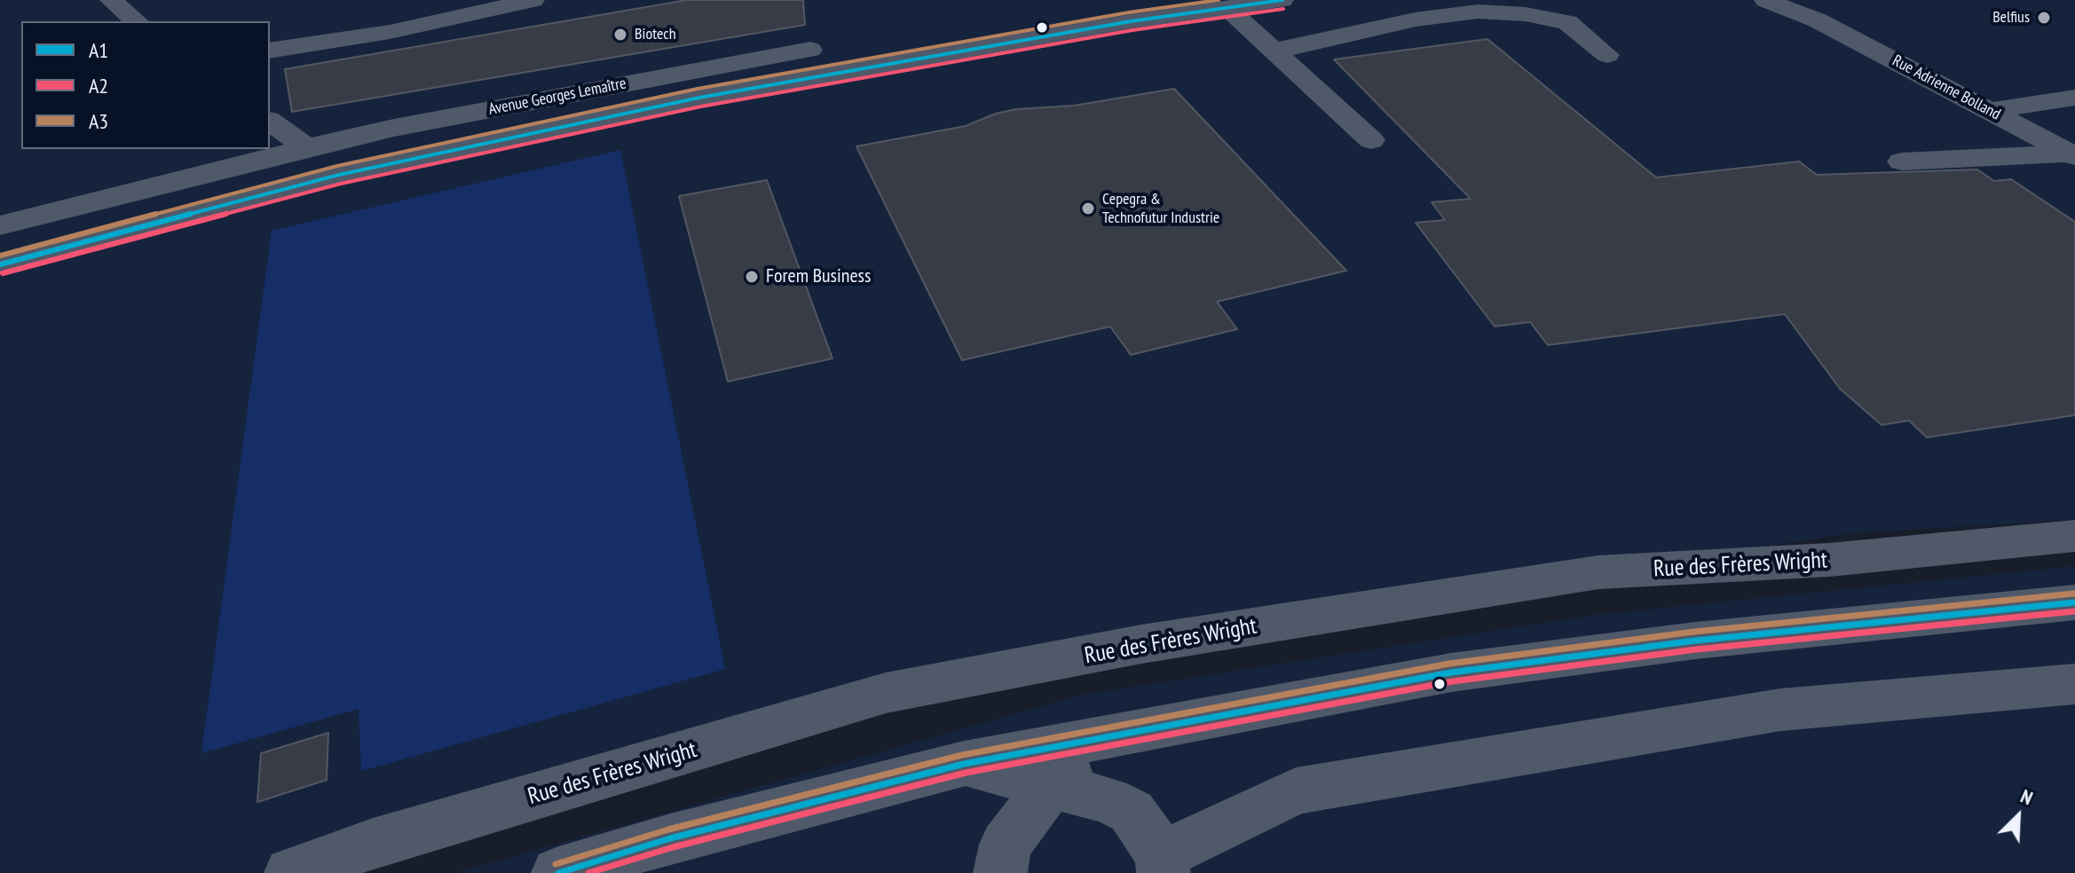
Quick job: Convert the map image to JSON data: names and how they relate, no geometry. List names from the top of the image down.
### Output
{
  "streets": {
    "street": ["Rue Adrienne Bolland", "Avenue Georges Lemaître", "Rue des Frères Wright"]
  },
  "places": [
    "Belfius",
    "Biotech",
    "Cepegra & Technofutur Industrie",
    "Forem Business"
  ],
  "lines": ["transit line A1", "transit line A3", "transit line A2"],
  "legend": ["A1", "A2", "A3"],
  "north": "top right"
}
